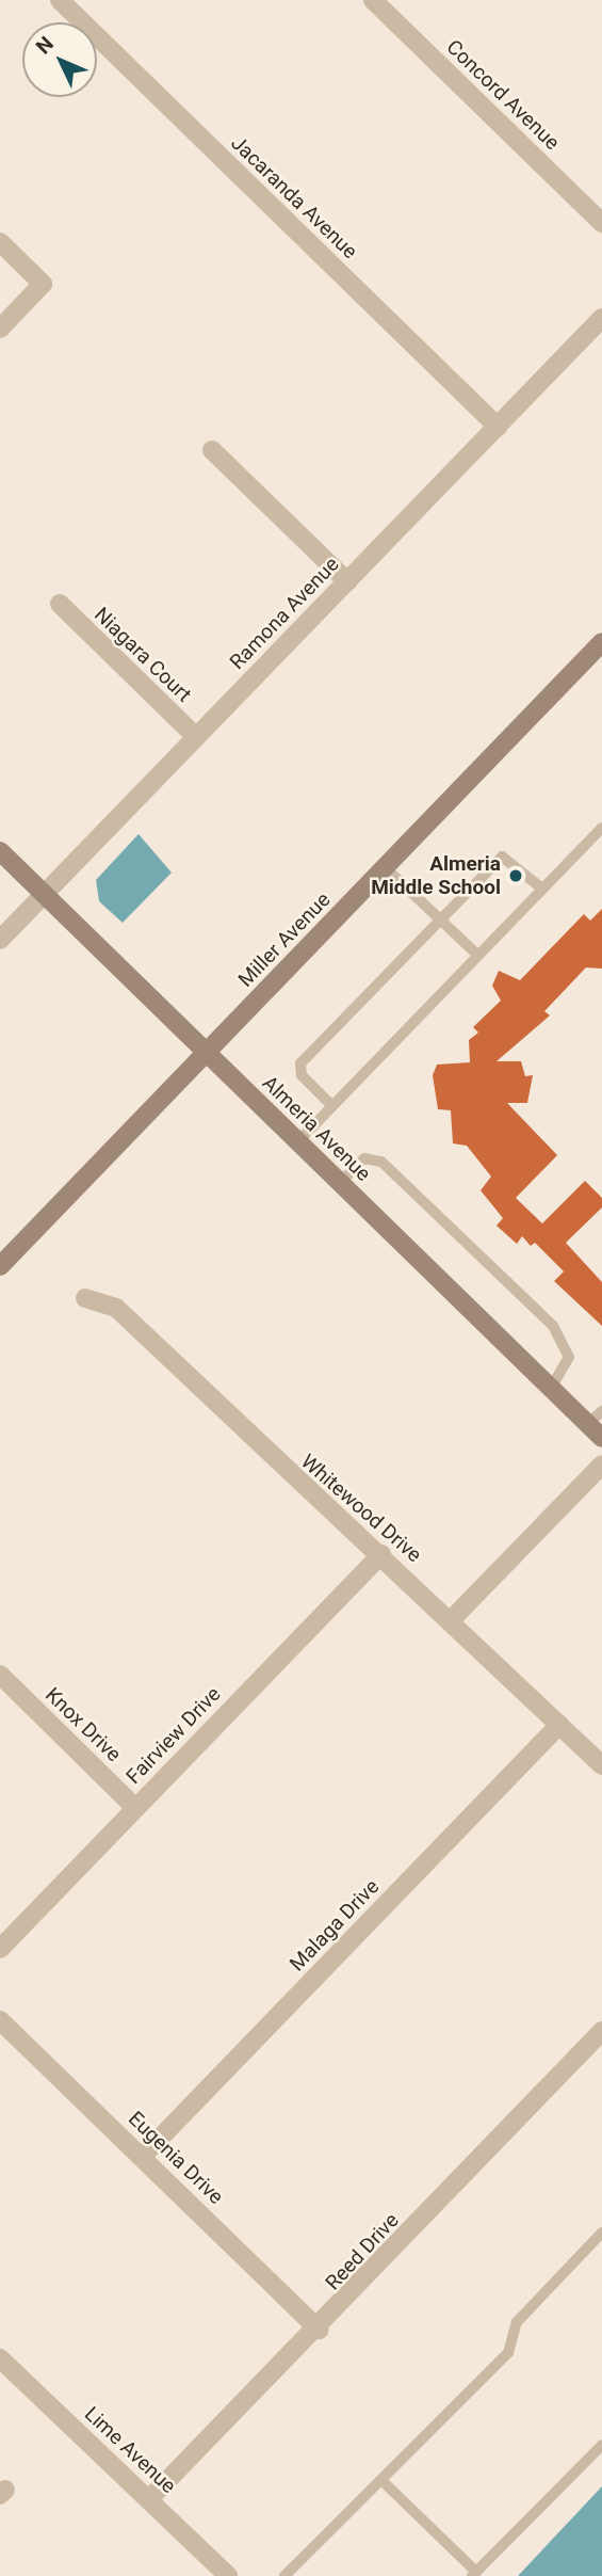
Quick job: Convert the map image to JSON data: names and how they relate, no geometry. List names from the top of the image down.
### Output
{
  "streets": {
    "street": [
      "Concord Avenue",
      "Jacaranda Avenue",
      "Ramona Avenue",
      "Niagara Court",
      "Miller Avenue",
      "Almeria Avenue",
      "Whitewood Drive",
      "Knox Drive",
      "Fairview Drive",
      "Malaga Drive",
      "Eugenia Drive",
      "Reed Drive",
      "Lime Avenue"
    ]
  },
  "crossings": [
    ["Jacaranda Avenue", "Ramona Avenue"],
    ["Ramona Avenue", "Niagara Court"],
    ["Ramona Avenue", "Almeria Avenue"],
    ["Miller Avenue", "Almeria Avenue"],
    ["Whitewood Drive", "Fairview Drive"],
    ["Whitewood Drive", "Malaga Drive"],
    ["Knox Drive", "Fairview Drive"],
    ["Malaga Drive", "Eugenia Drive"],
    ["Eugenia Drive", "Reed Drive"],
    ["Reed Drive", "Lime Avenue"]
  ],
  "places": ["Almeria Middle School"],
  "north": "top left"
}
